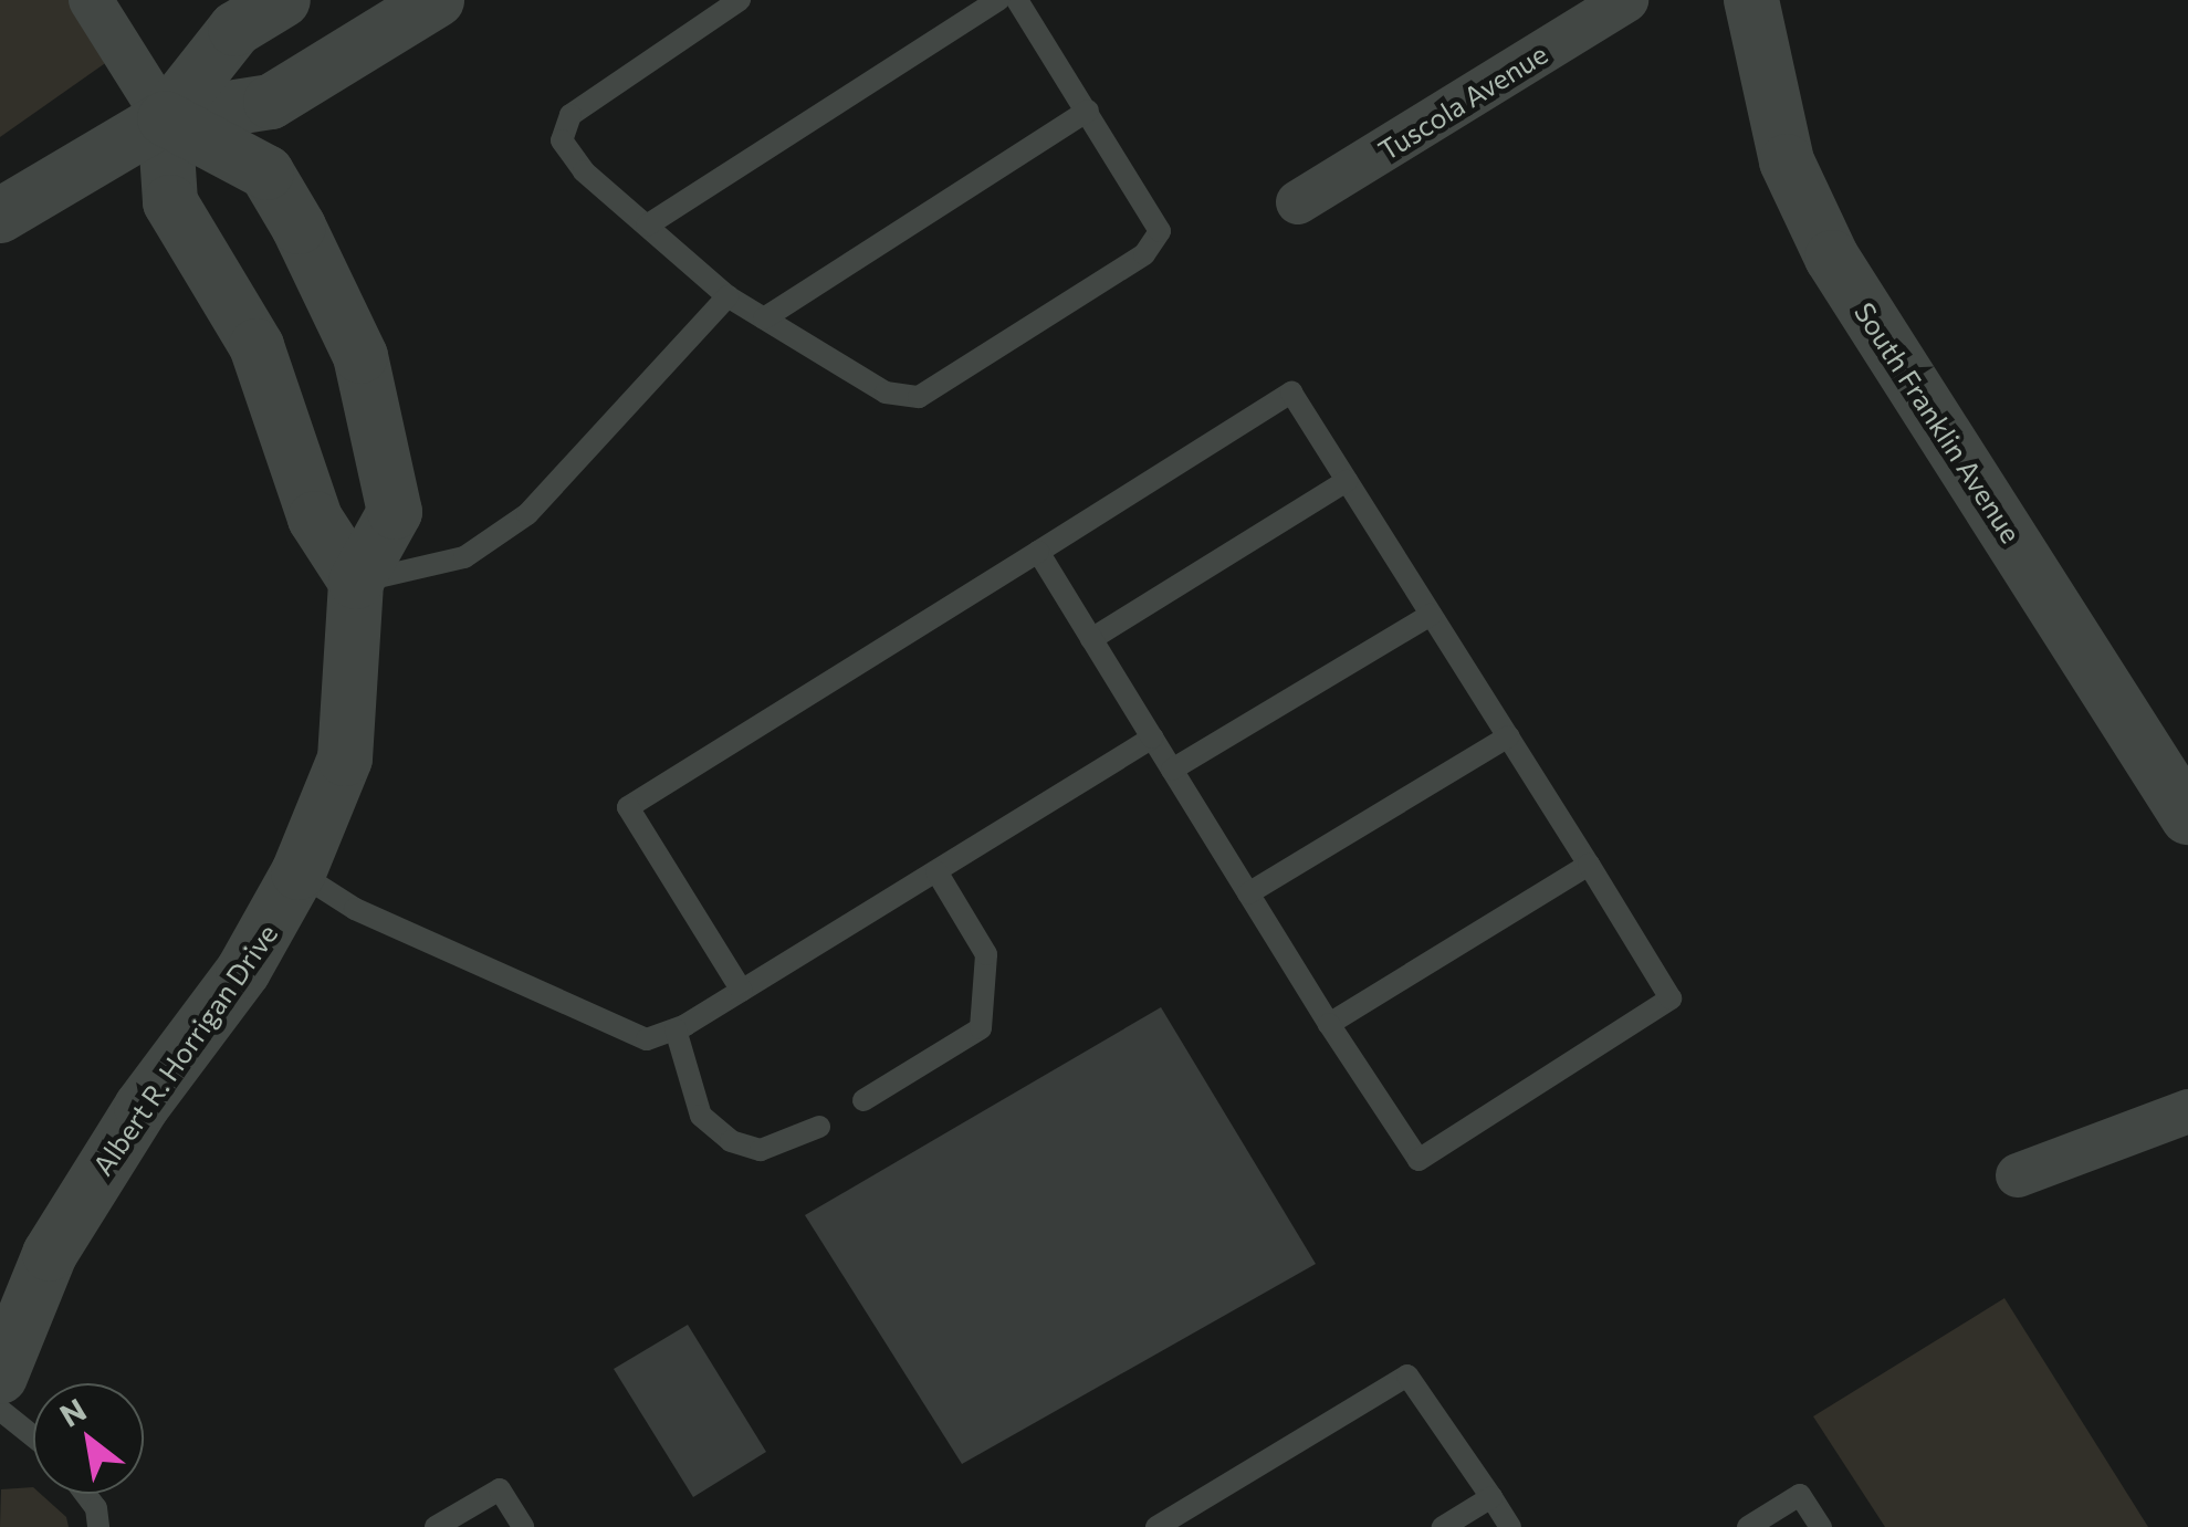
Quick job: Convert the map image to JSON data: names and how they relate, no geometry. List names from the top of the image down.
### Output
{
  "streets": {
    "street": ["Tuscola Avenue", "South Franklin Avenue", "Albert R. Horrigan Drive"]
  },
  "north": "top left"
}
